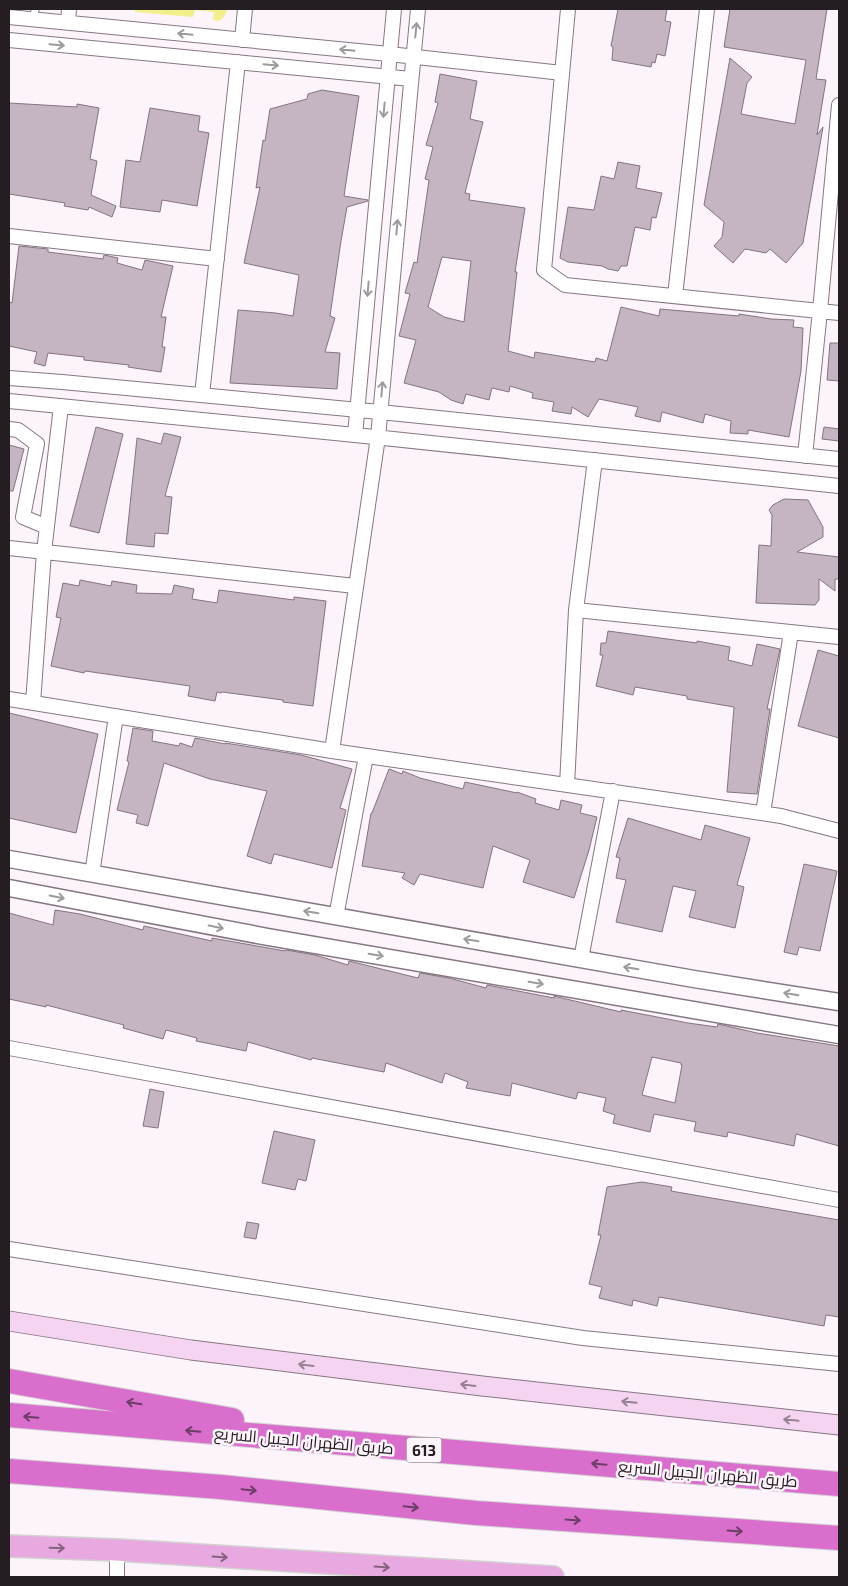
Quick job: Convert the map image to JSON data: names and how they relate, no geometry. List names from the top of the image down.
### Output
{
  "streets": {
    "highway": ["طريق الظهران الجبيل السريع", "613"]
  }
}
